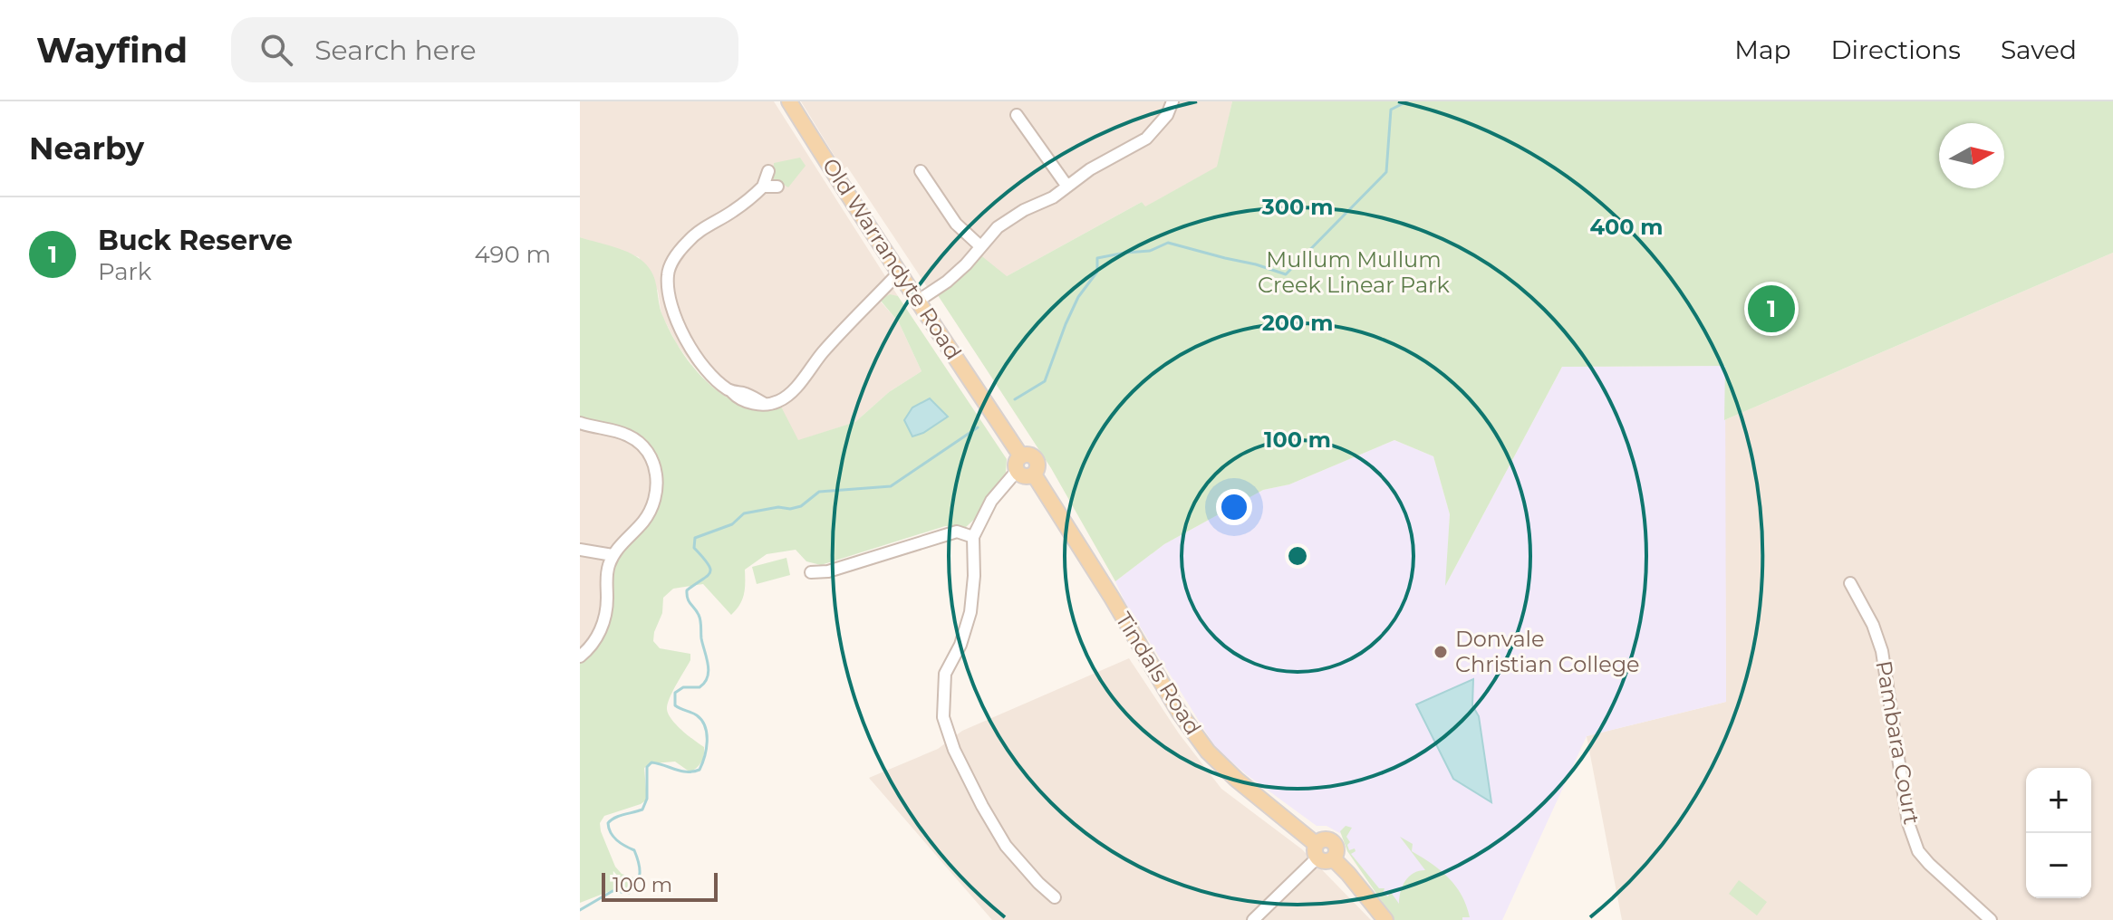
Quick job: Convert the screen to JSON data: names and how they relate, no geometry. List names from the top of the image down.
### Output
{
  "streets": {
    "main road": ["Old Warrandyte Road", "Tindals Road"],
    "street": ["Pambara Court"]
  },
  "crossings": [
    ["Old Warrandyte Road", "Tindals Road"]
  ],
  "parks": ["Mullum Mullum Creek Linear Park"],
  "places": ["Donvale Christian College"],
  "scale_bar": "100 m",
  "north": "right",
  "page": {
    "header": "Wayfind",
    "search": "Search here",
    "nav": ["Map", "Directions", "Saved"],
    "heading": "Nearby",
    "list": [
      {
        "mark": "1",
        "name": "Buck Reserve",
        "note": "Park",
        "value": "490 m"
      }
    ],
    "pins": "1",
    "map_buttons": ["+", "−"],
    "scale": "100 m"
  },
  "rings": [
    "300 m",
    "400 m",
    "200 m",
    "100 m"
  ]
}
